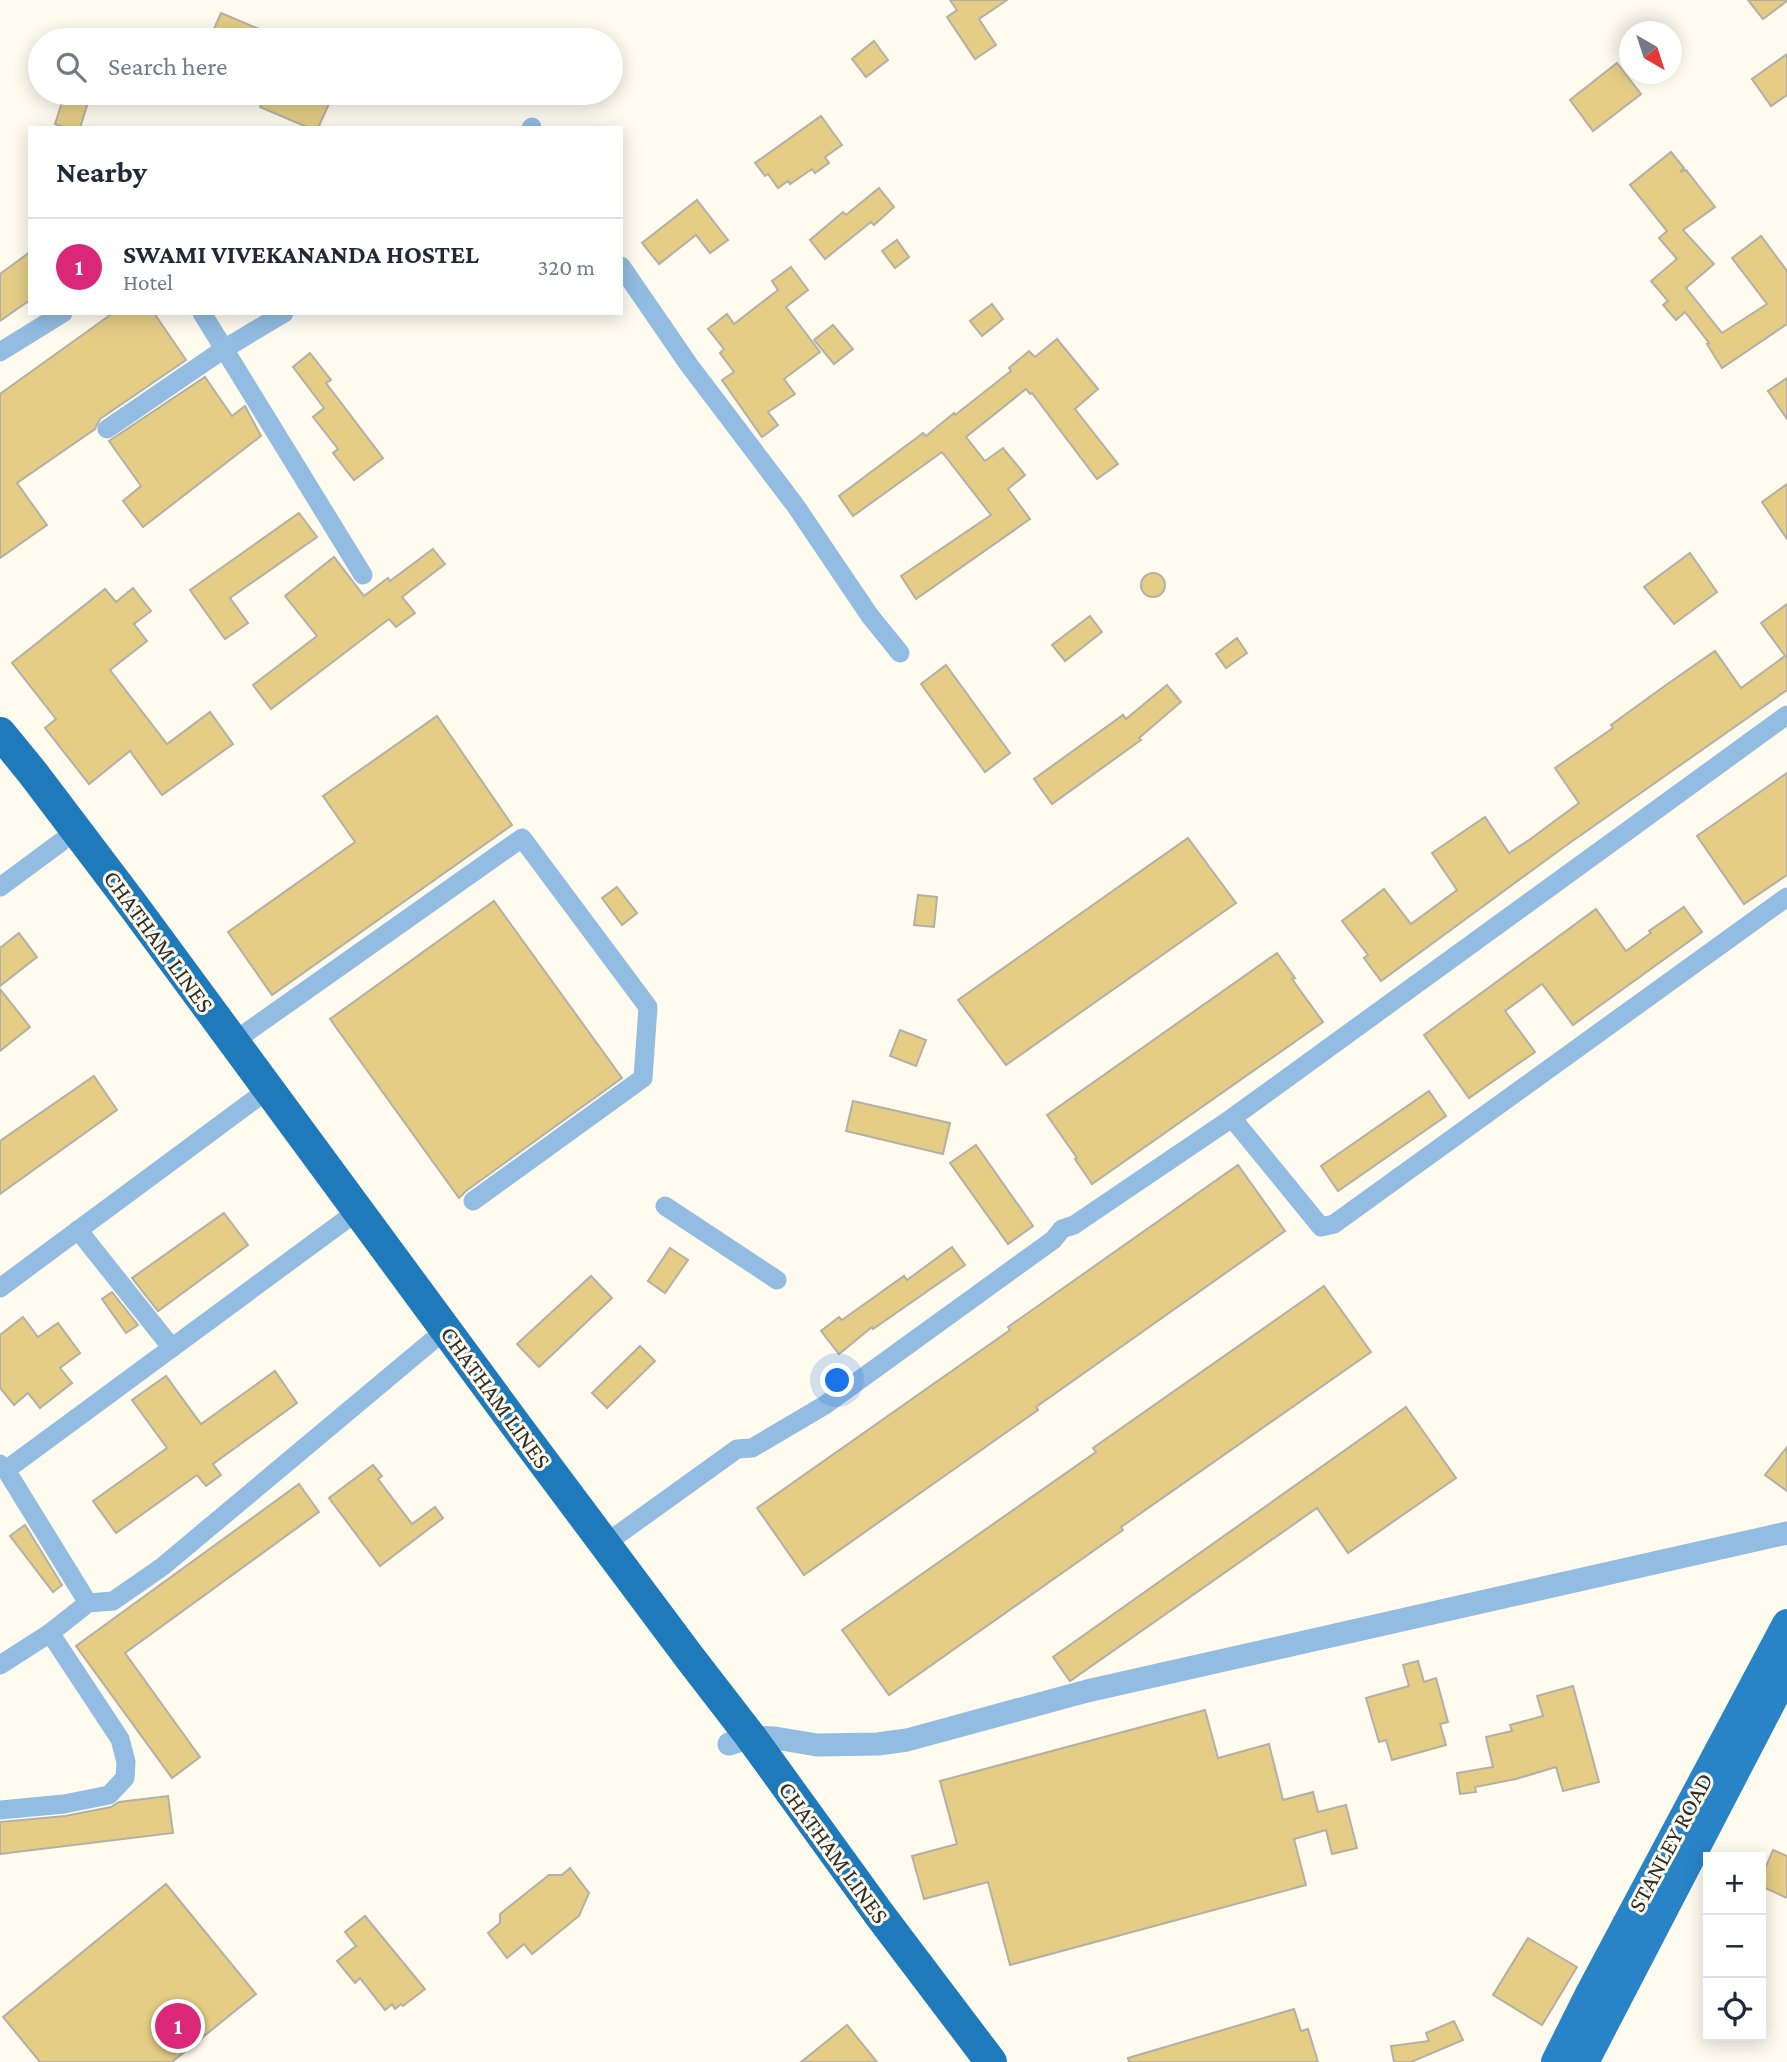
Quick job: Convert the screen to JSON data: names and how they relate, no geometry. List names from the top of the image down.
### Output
{
  "streets": {
    "highway": ["CHATHAM LINES"],
    "main road": ["STANLEY ROAD"]
  },
  "north": "bottom right",
  "page": {
    "search": "Search here",
    "heading": "Nearby",
    "list": [
      {
        "mark": "1",
        "name": "SWAMI VIVEKANANDA HOSTEL",
        "note": "Hotel",
        "value": "320 m"
      }
    ],
    "map_buttons": ["+", "−"],
    "pins": "1"
  }
}
